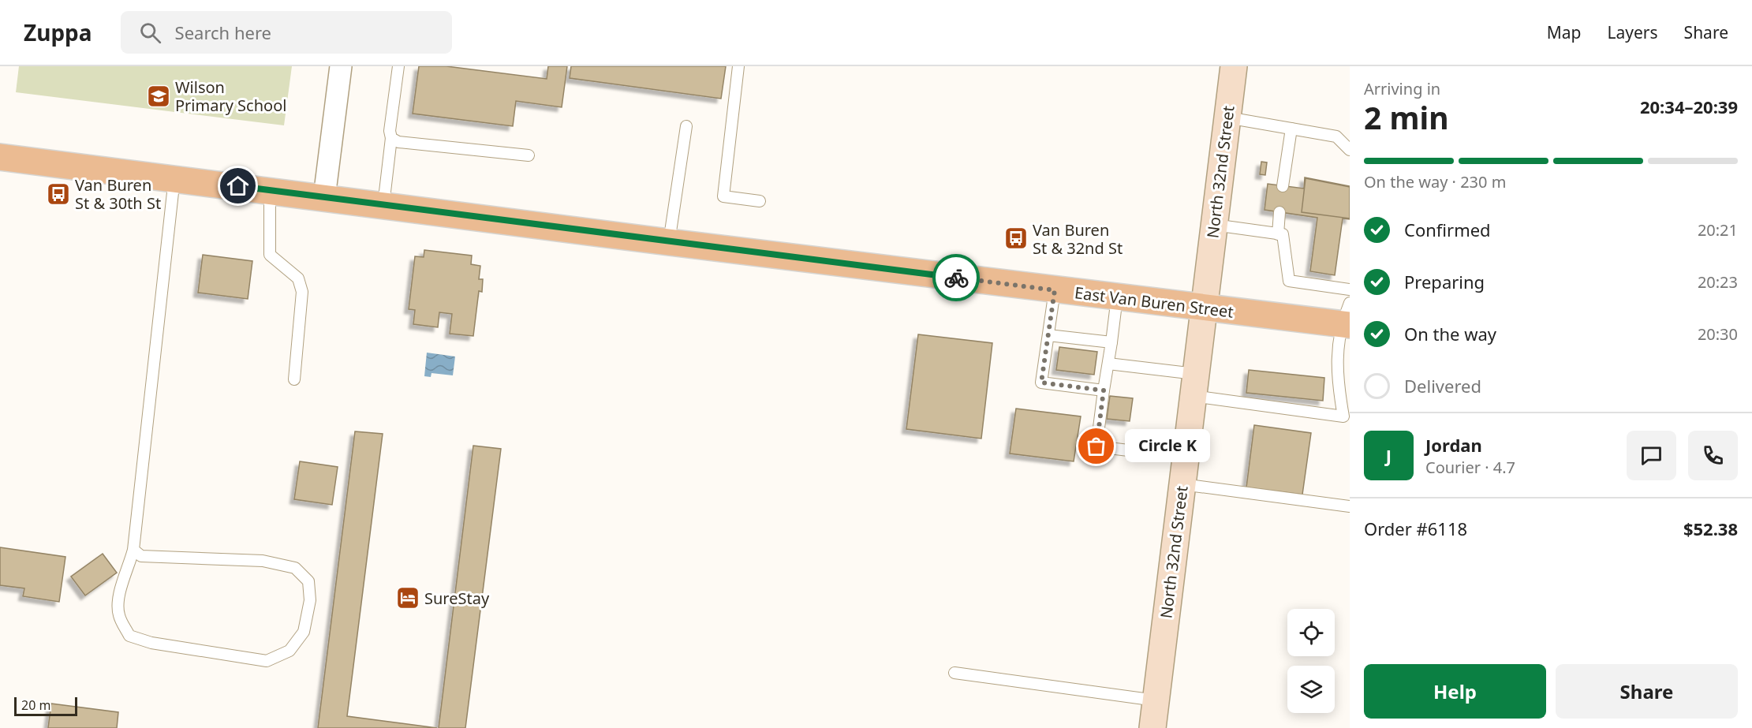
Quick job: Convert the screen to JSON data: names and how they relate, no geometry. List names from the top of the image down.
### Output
{
  "streets": {
    "main road": ["North 32nd Street", "East Van Buren Street"]
  },
  "crossings": [
    ["North 32nd Street", "East Van Buren Street"]
  ],
  "places": {
    "school or university": ["Wilson Primary School"],
    "bus stop": ["Van Buren St & 30th St", "Van Buren St & 32nd St"],
    "other": ["Circle K"],
    "hotel": ["SureStay"]
  },
  "scale_bar": "20 m",
  "page": {
    "header": "Zuppa",
    "search": "Search here",
    "nav": ["Map", "Layers", "Share"],
    "heading": ["2 min", "Arriving in", "20:34–20:39"],
    "panel": [
      "Jordan",
      "Courier · 4.7",
      "Order #6118",
      "$52.38"
    ],
    "bar": "On the way · 230 m",
    "list": [
      ["Confirmed", "20:21"],
      ["Preparing", "20:23"],
      ["On the way", "20:30"],
      "Delivered"
    ],
    "bubble": "Circle K",
    "round": "J",
    "buttons": ["Help", "Share"],
    "scale": "20 m"
  }
}
